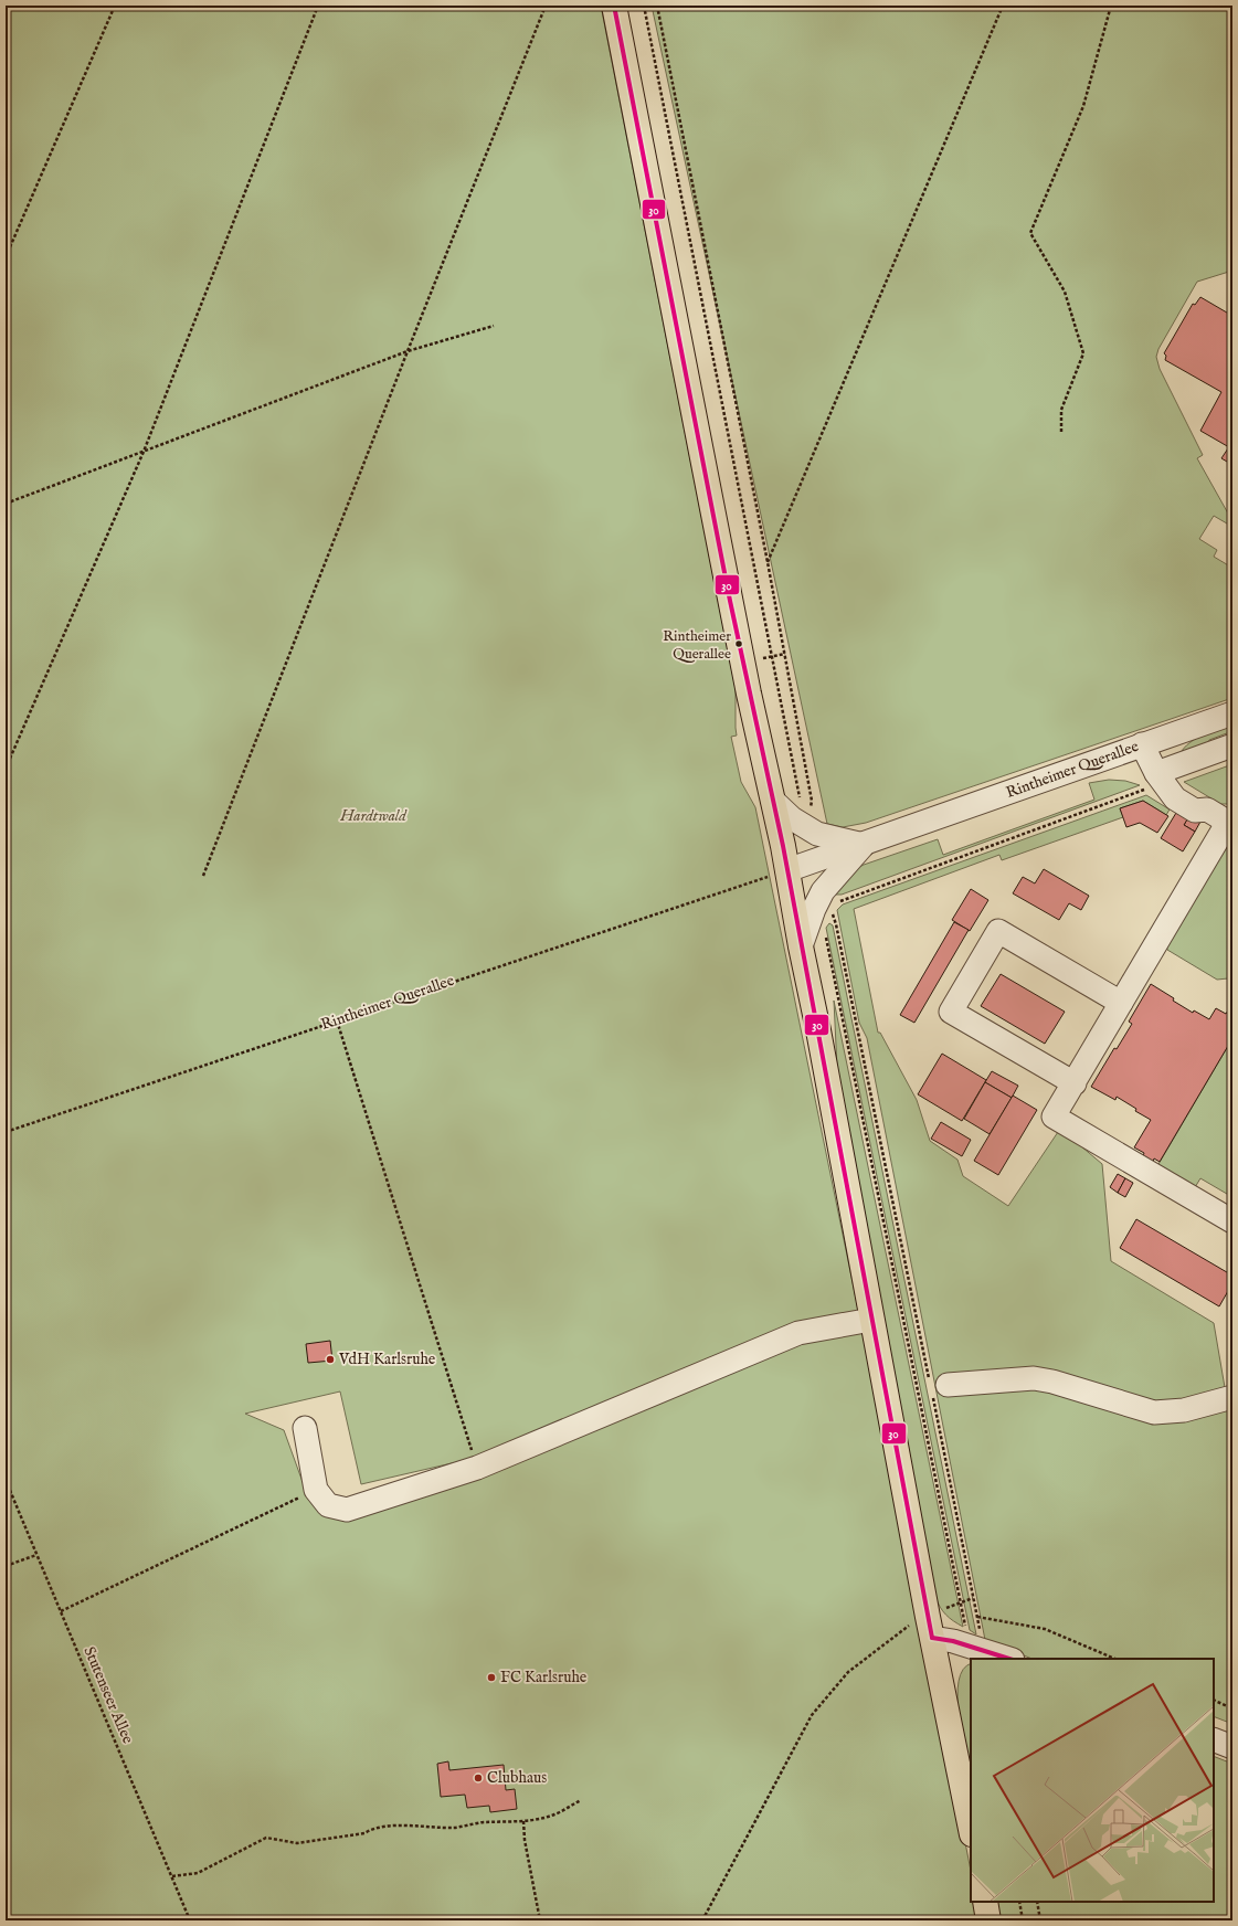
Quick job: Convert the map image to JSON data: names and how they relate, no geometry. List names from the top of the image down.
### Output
{
  "streets": {
    "street": ["Rintheimer Querallee"],
    "path": ["Stutenseer Allee"]
  },
  "parks": ["Hardtwald"],
  "places": [
    "Rintheimer Querallee",
    "VdH Karlsruhe",
    "FC Karlsruhe",
    "Clubhaus"
  ],
  "lines": ["transit line 30"]
}
